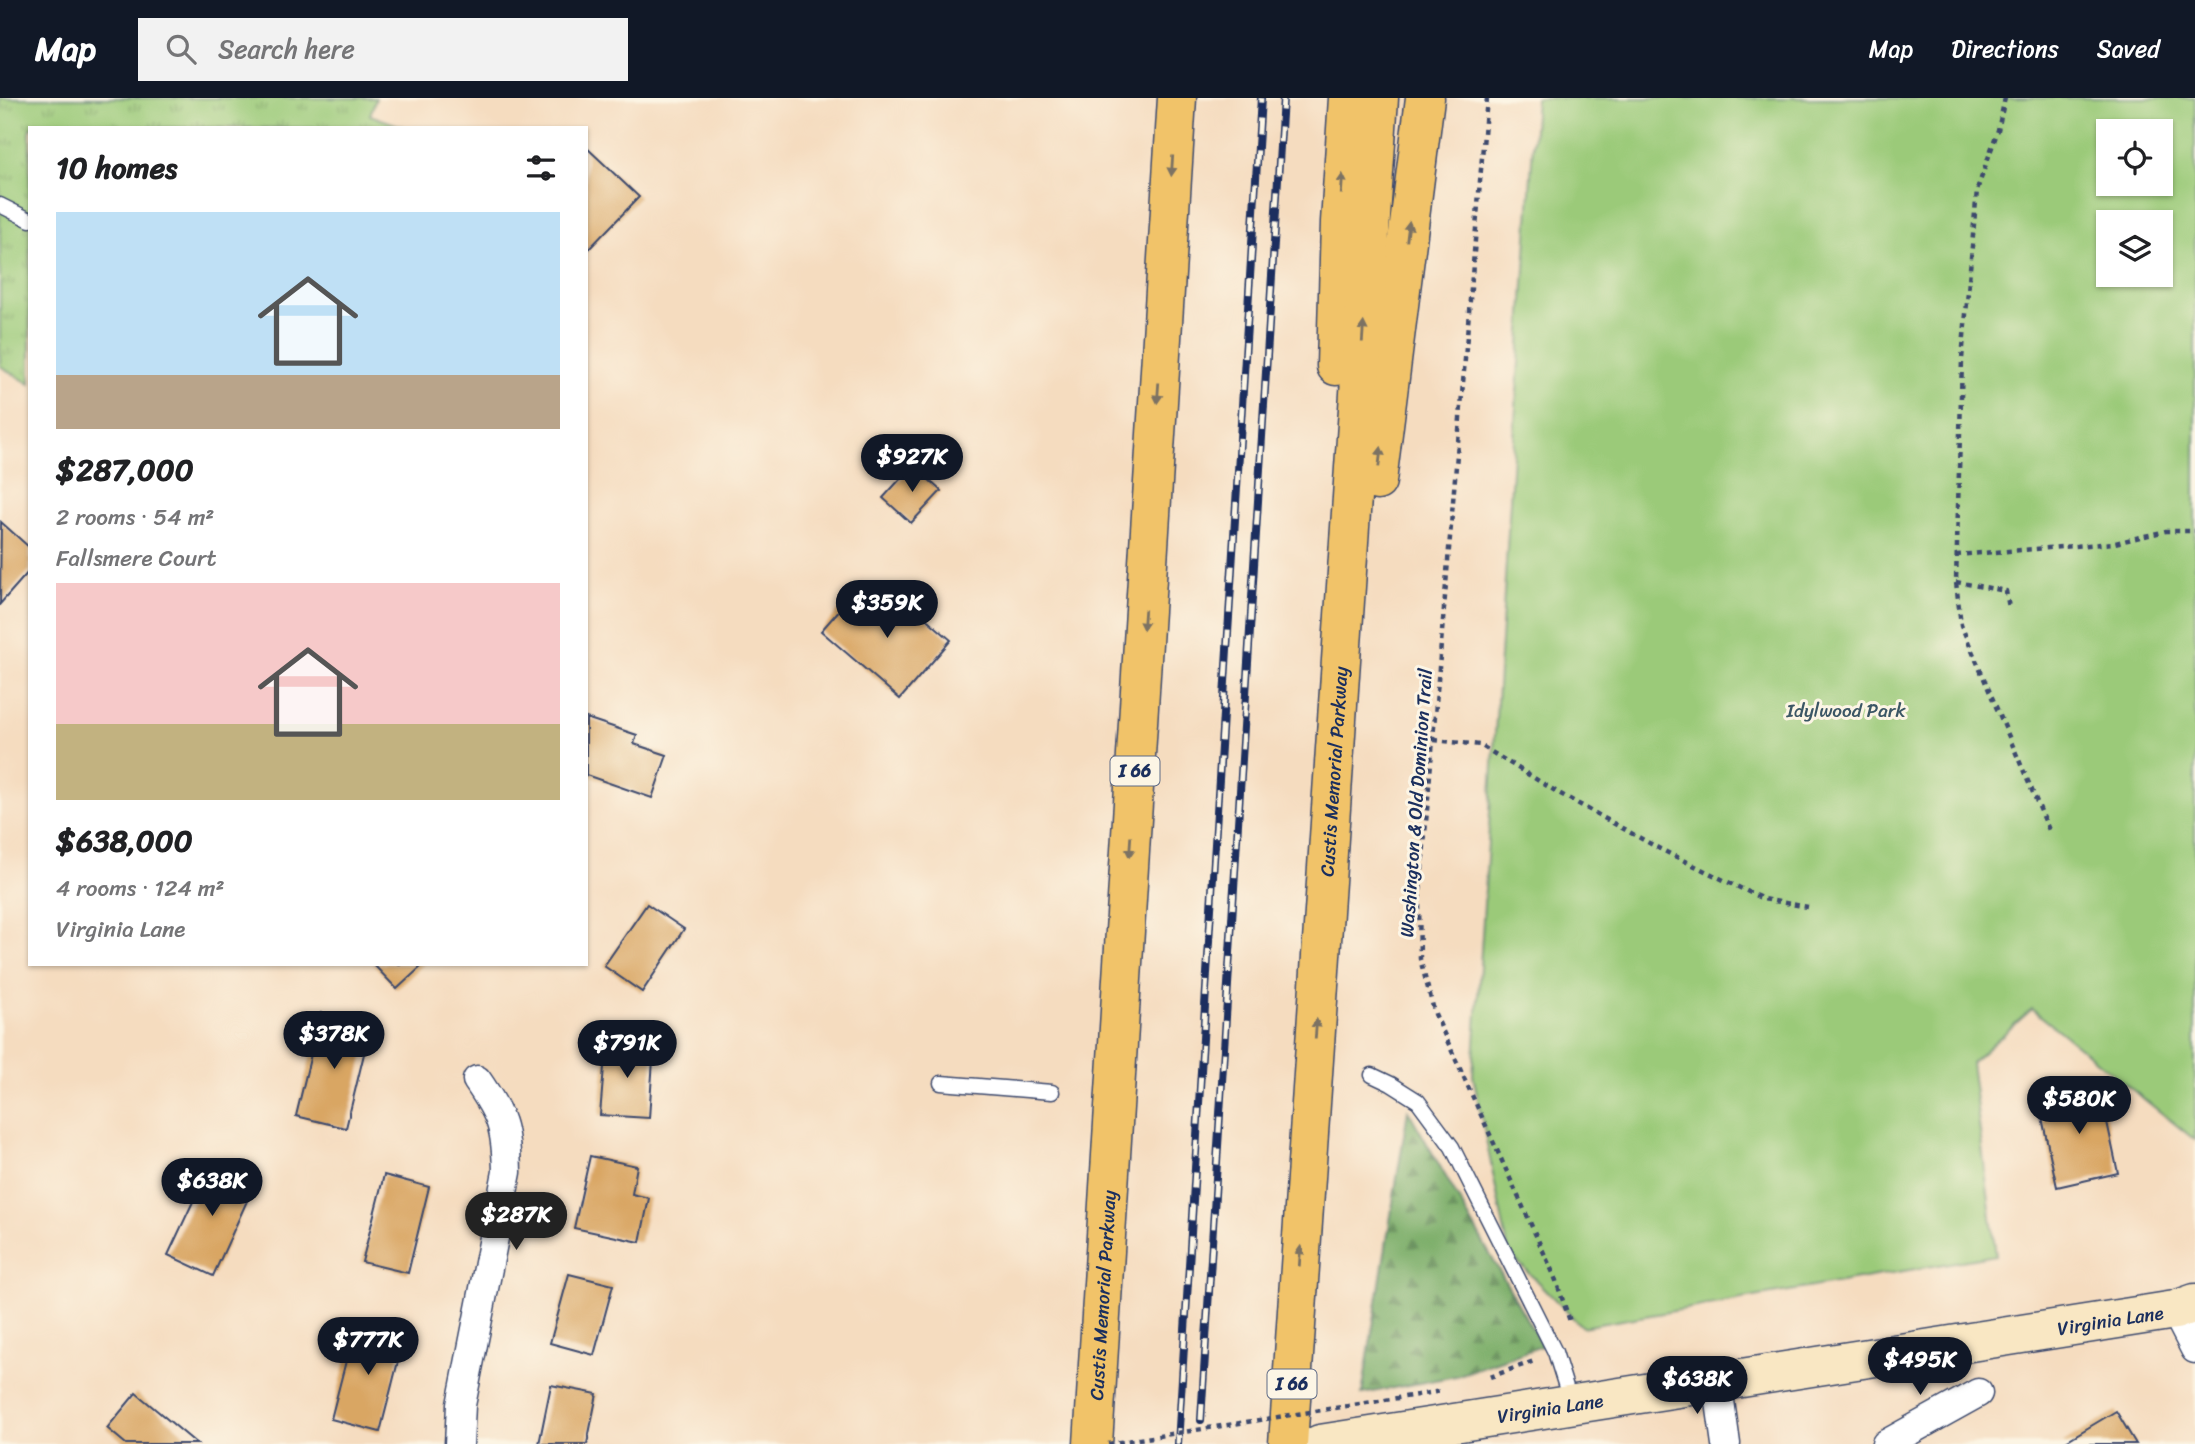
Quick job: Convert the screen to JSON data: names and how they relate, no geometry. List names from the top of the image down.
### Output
{
  "streets": {
    "highway": ["I 66", "Custis Memorial Parkway"],
    "street": ["Virginia Lane"],
    "path": ["Washington & Old Dominion Trail"]
  },
  "parks": ["Idylwood Park"],
  "page": {
    "header": "Map",
    "search": "Search here",
    "nav": ["Map", "Directions", "Saved"],
    "heading": "10 homes",
    "list": [
      {
        "name": "$287,000",
        "note": "2 rooms · 54 m² · Fallsmere Court"
      },
      {
        "name": "$638,000",
        "note": "4 rooms · 124 m² · Virginia Lane"
      }
    ],
    "price": [
      "$927K",
      "$359K",
      "$378K",
      "$791K",
      "$580K",
      "$638K",
      "$287K",
      "$777K",
      "$495K",
      "$638K"
    ]
  }
}
